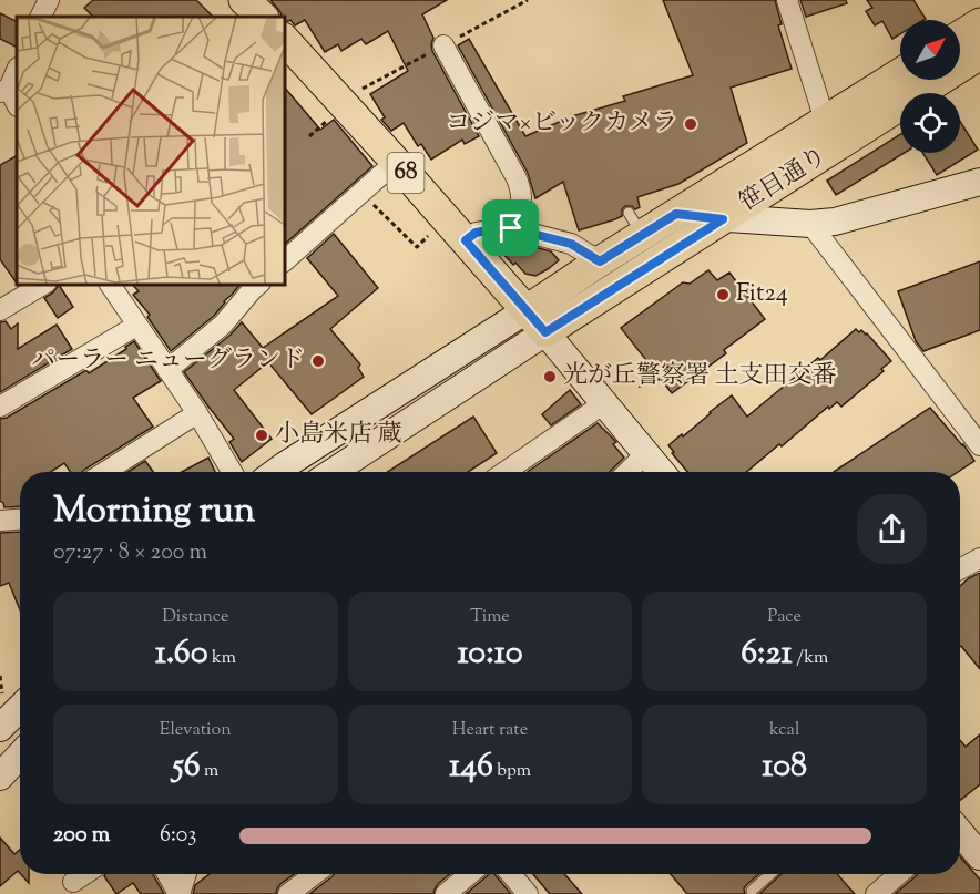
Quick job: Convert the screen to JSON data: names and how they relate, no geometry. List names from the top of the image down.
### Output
{
  "streets": {
    "main road": ["68", "笹目通り"]
  },
  "crossings": [
    ["68", "笹目通り"]
  ],
  "places": [
    "コジマ×ビックカメラ",
    "Fit24",
    "パーラー ニューグランド",
    "光が丘警察署 土支田交番",
    "小島米店 蔵"
  ],
  "north": "top right",
  "page": {
    "heading": ["Morning run", "07:27 · 8 × 200 m"],
    "stats": [
      ["Distance", "1.60 km"],
      ["Time", "10:10"],
      ["Pace", "6:21 /km"],
      ["Elevation", "56 m"],
      ["Heart rate", "146 bpm"],
      ["kcal", "108"]
    ],
    "list": [
      {
        "name": "200 m",
        "note": "6:03"
      }
    ]
  }
}
